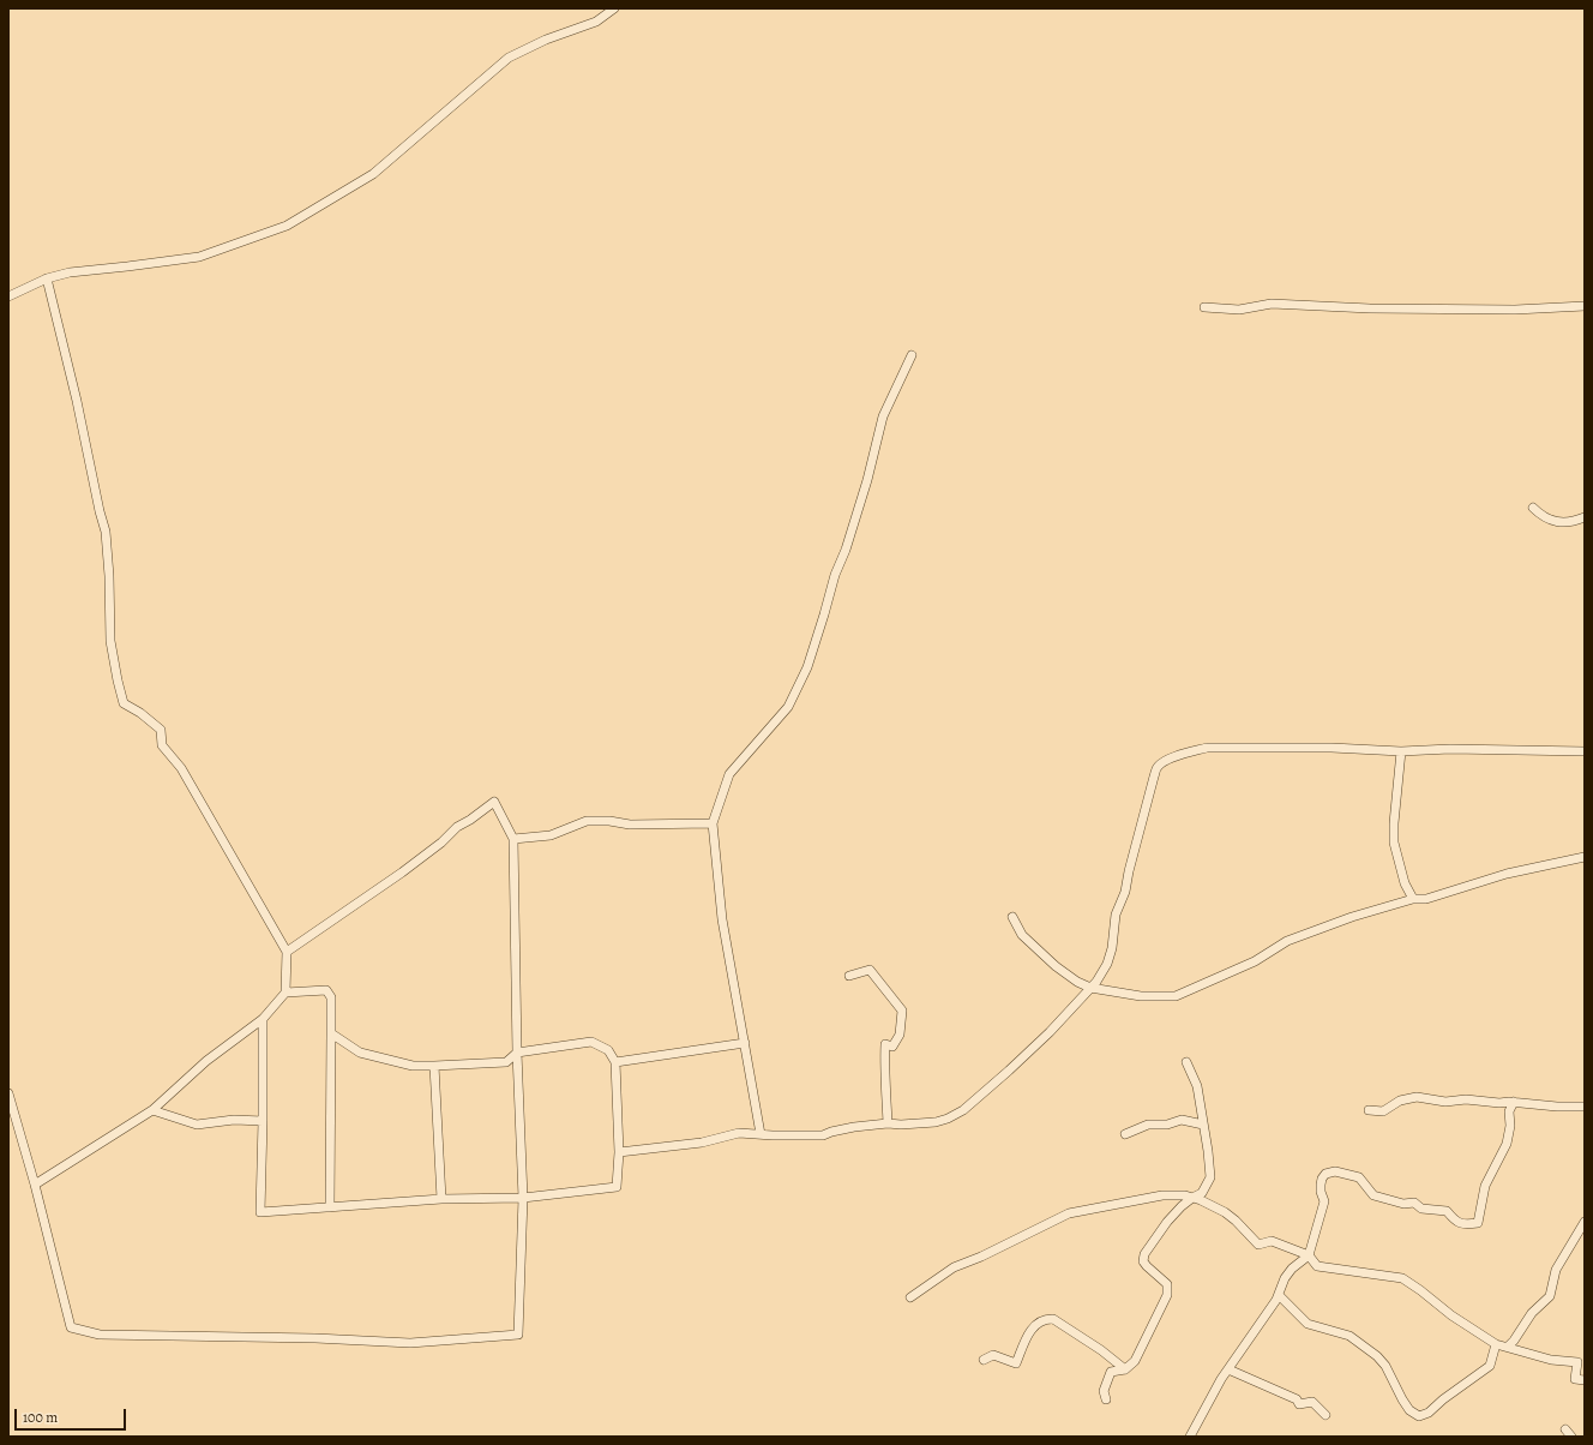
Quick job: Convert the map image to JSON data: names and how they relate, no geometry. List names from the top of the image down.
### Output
{
  "scale_bar": "100 m"
}
